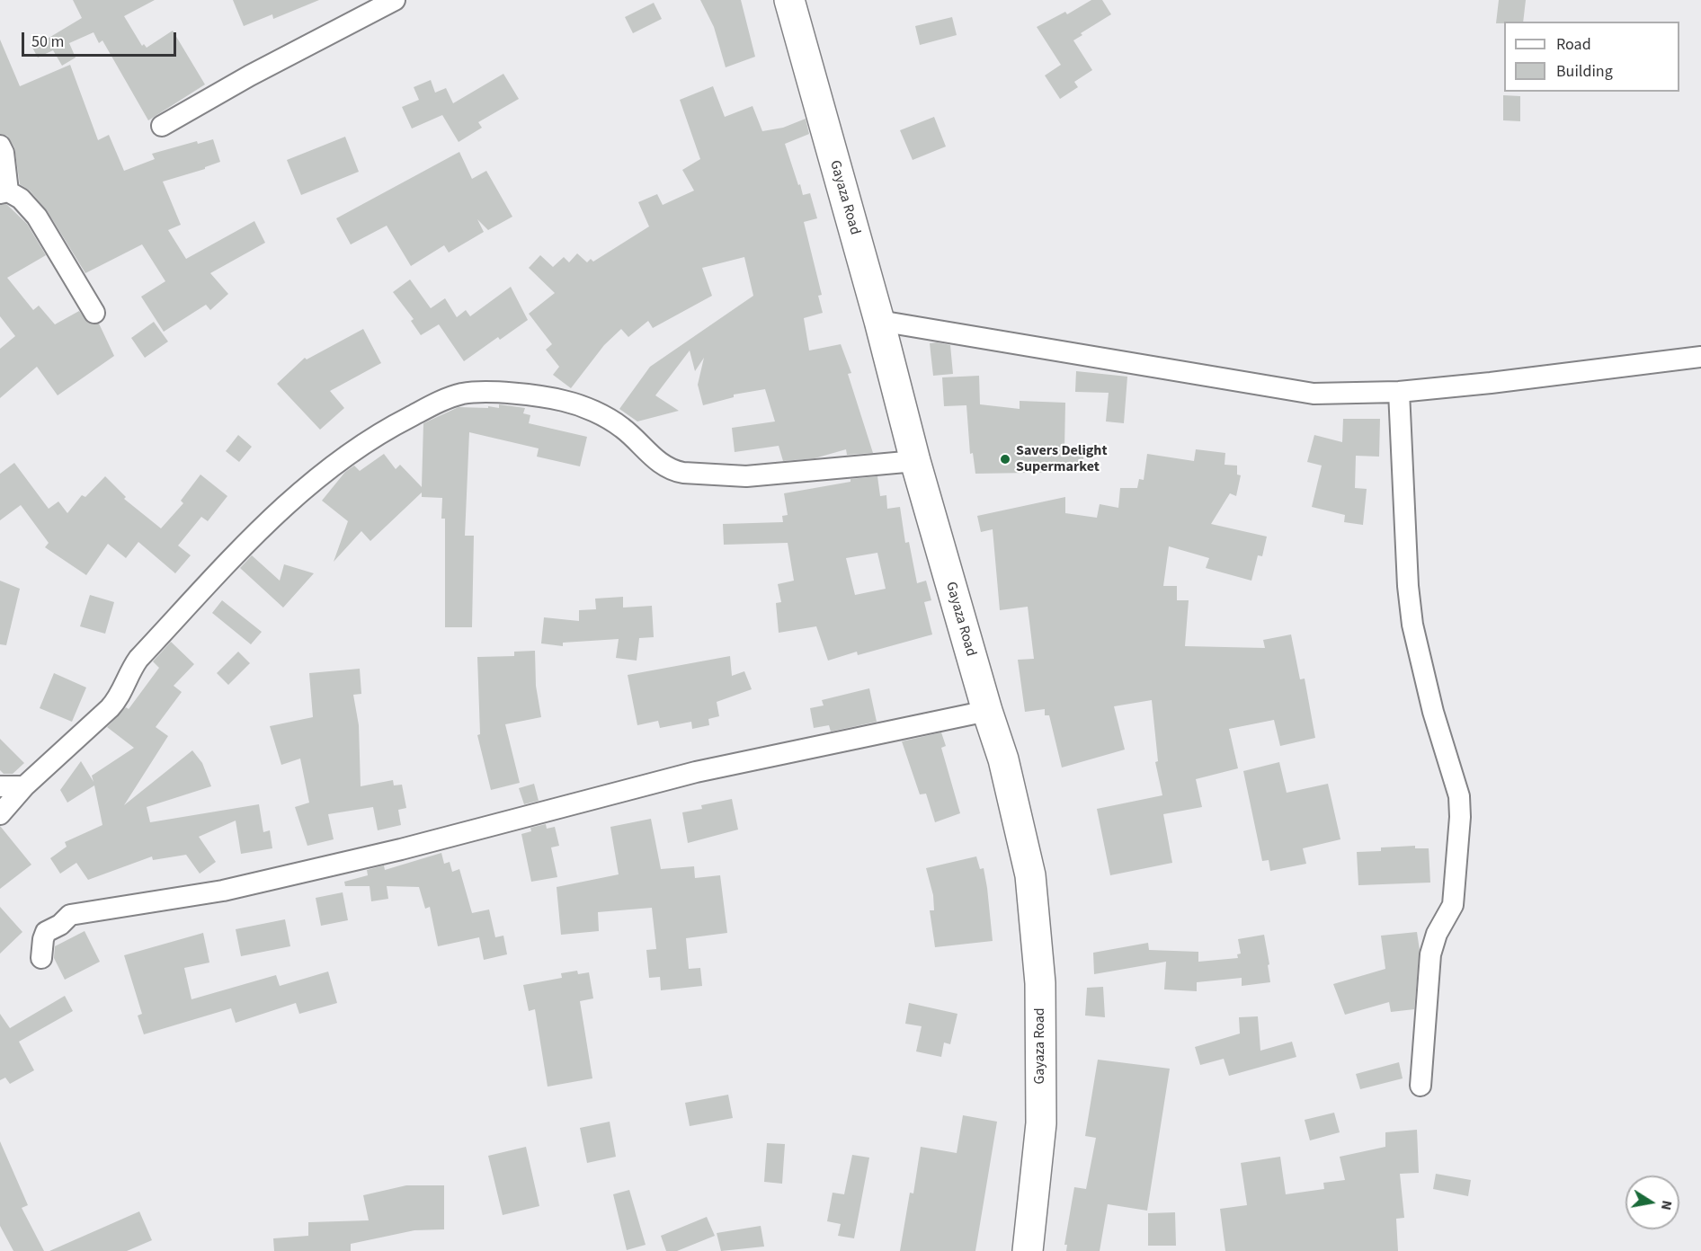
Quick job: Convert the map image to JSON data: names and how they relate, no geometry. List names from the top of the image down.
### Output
{
  "streets": {
    "main road": ["Gayaza Road"]
  },
  "places": ["Savers Delight Supermarket"],
  "legend": ["Road", "Building"],
  "scale_bar": "50 m",
  "north": "right"
}
